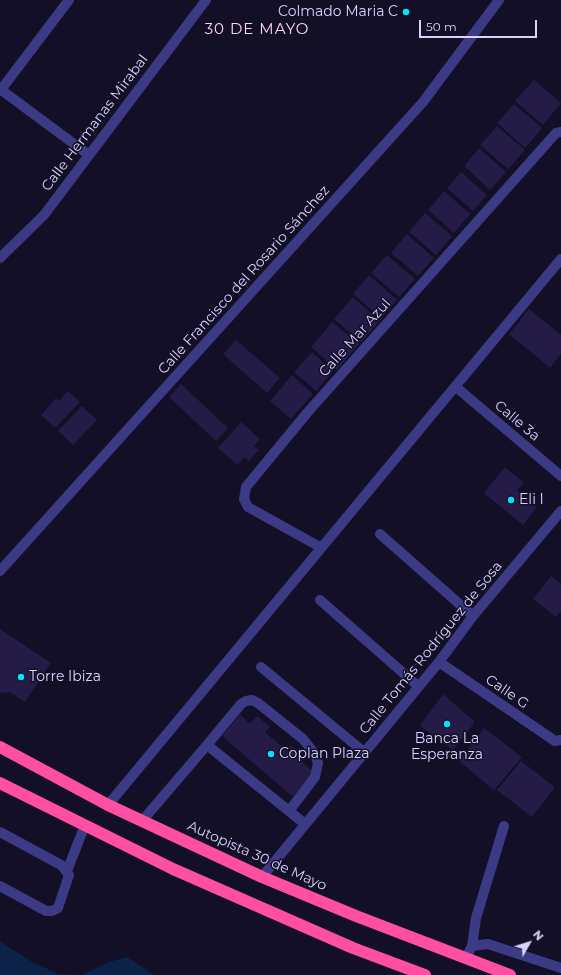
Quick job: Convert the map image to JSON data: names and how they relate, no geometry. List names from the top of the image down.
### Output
{
  "streets": {
    "highway": ["Autopista 30 de Mayo"],
    "street": [
      "Calle Hermanas Mirabal",
      "Calle Francisco del Rosario Sánchez",
      "Calle Mar Azul",
      "Calle 3a",
      "Calle Tomás Rodríguez de Sosa",
      "Calle G"
    ]
  },
  "crossings": [
    ["Calle Tomás Rodríguez de Sosa", "Calle G"],
    ["Calle Tomás Rodríguez de Sosa", "Autopista 30 de Mayo"]
  ],
  "districts": ["30 DE MAYO"],
  "places": [
    "Colmado Maria C",
    "Eli I",
    "Torre Ibiza",
    "Banca La Esperanza",
    "Coplan Plaza"
  ],
  "scale_bar": "50 m",
  "north": "top right"
}
